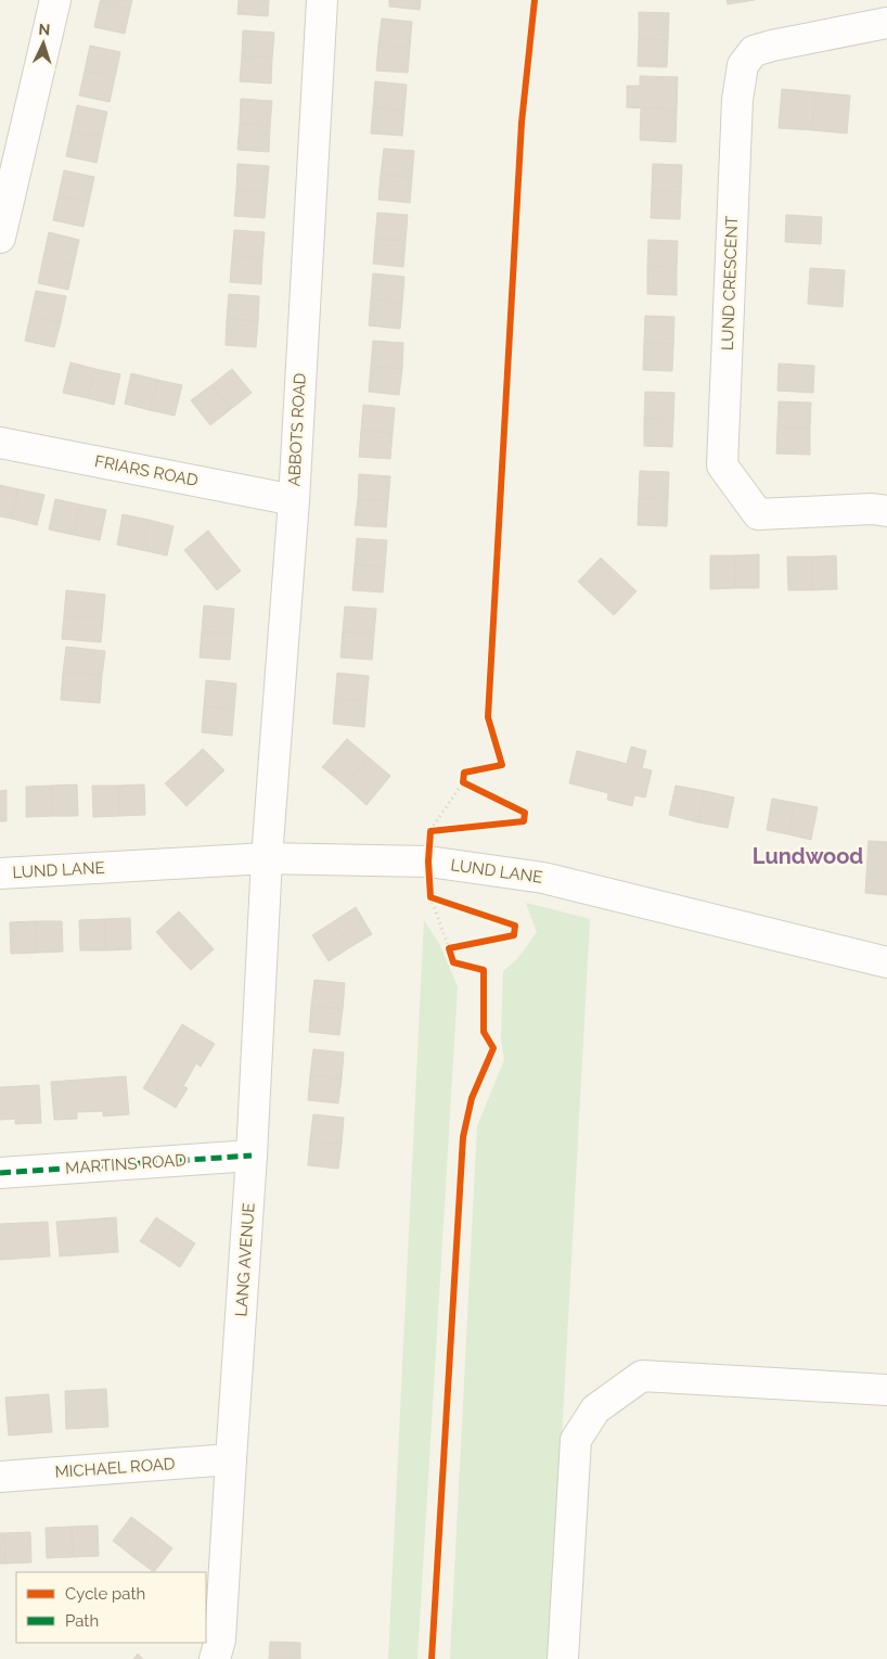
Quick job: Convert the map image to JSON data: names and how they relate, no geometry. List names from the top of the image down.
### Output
{
  "streets": {
    "street": [
      "LUND CRESCENT",
      "ABBOTS ROAD",
      "FRIARS ROAD",
      "LUND LANE",
      "MARTINS ROAD",
      "LANG AVENUE",
      "MICHAEL ROAD"
    ]
  },
  "crossings": [
    ["ABBOTS ROAD", "FRIARS ROAD"],
    ["ABBOTS ROAD", "LUND LANE"],
    ["ABBOTS ROAD", "LANG AVENUE"],
    ["LUND LANE", "LANG AVENUE"],
    ["MARTINS ROAD", "LANG AVENUE"],
    ["LANG AVENUE", "MICHAEL ROAD"]
  ],
  "districts": ["Lundwood"],
  "legend": ["Cycle path", "Path"],
  "north": "top"
}
